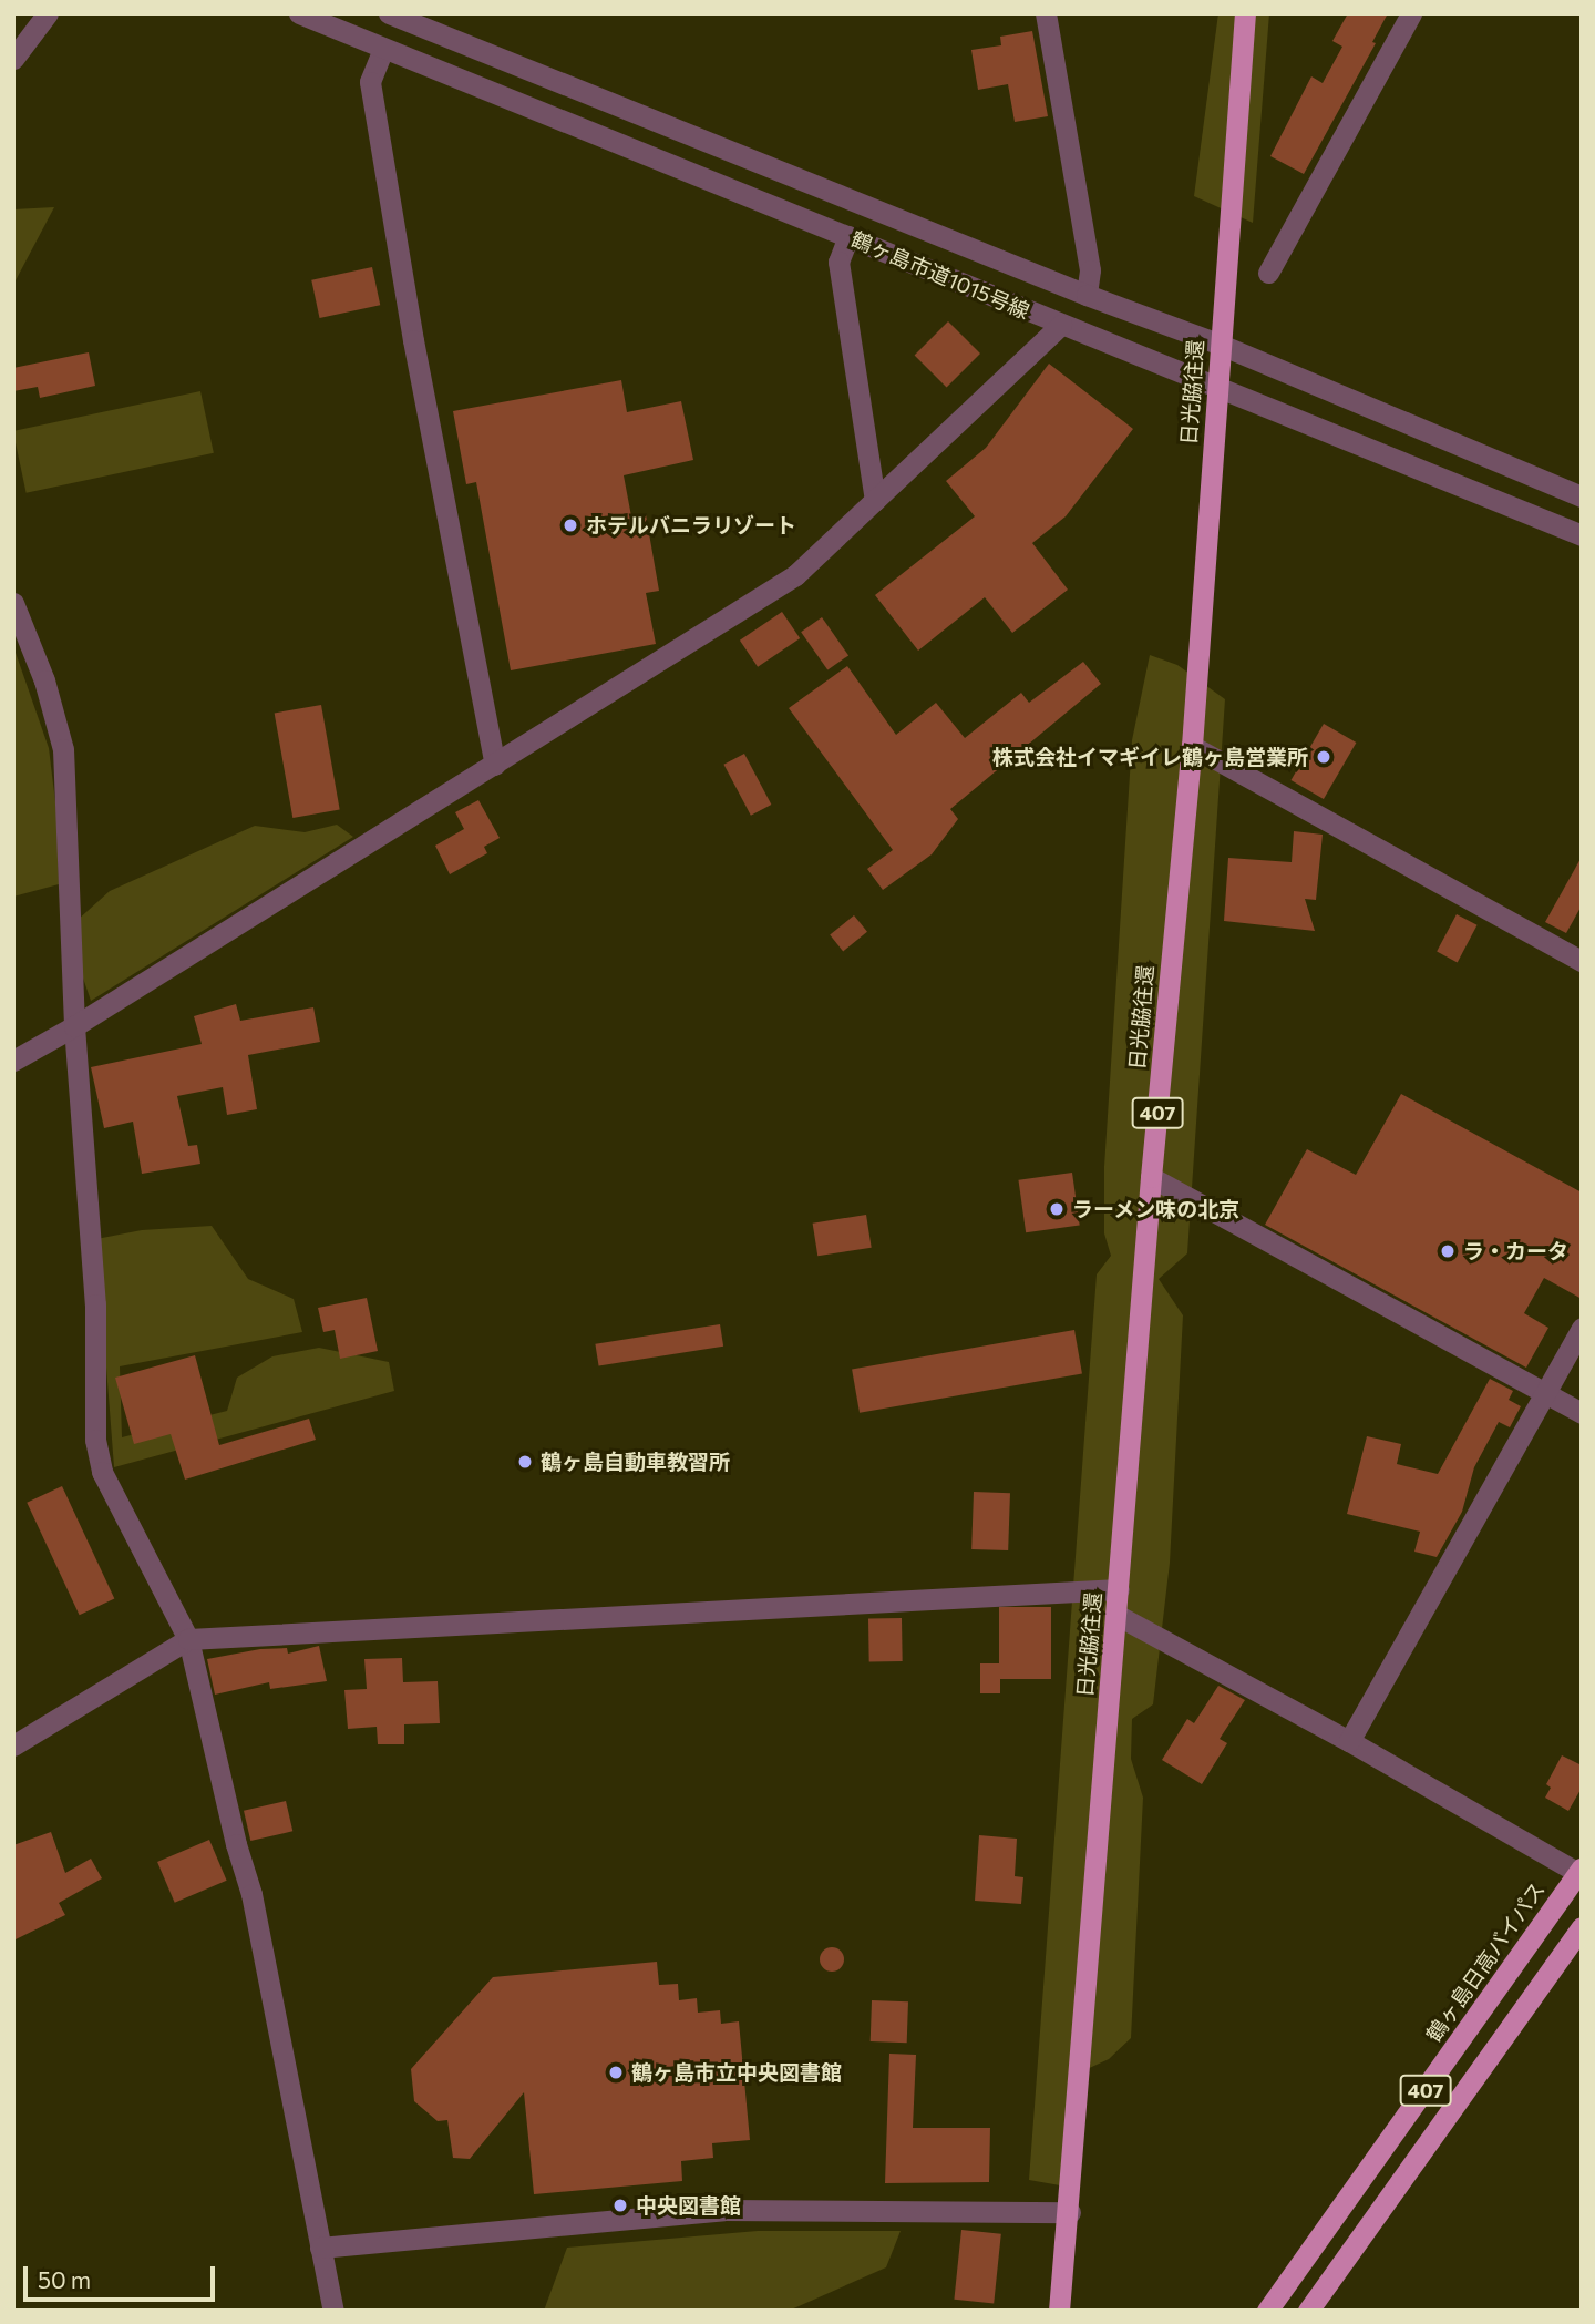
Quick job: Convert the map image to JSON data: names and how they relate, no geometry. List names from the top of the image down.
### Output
{
  "streets": {
    "highway": ["日光脇往還", "407", "鶴ヶ島日高バイパス"],
    "street": ["鶴ヶ島市道1015号線"]
  },
  "crossings": [
    ["鶴ヶ島市道1015号線", "日光脇往還"],
    ["日光脇往還", "407"]
  ],
  "places": [
    "ホテルバニラリゾート",
    "株式会社イマギイレ鶴ヶ島営業所",
    "ラーメン味の北京",
    "ラ・カータ",
    "鶴ヶ島自動車教習所",
    "鶴ヶ島市立中央図書館",
    "中央図書館"
  ],
  "scale_bar": "50 m"
}
